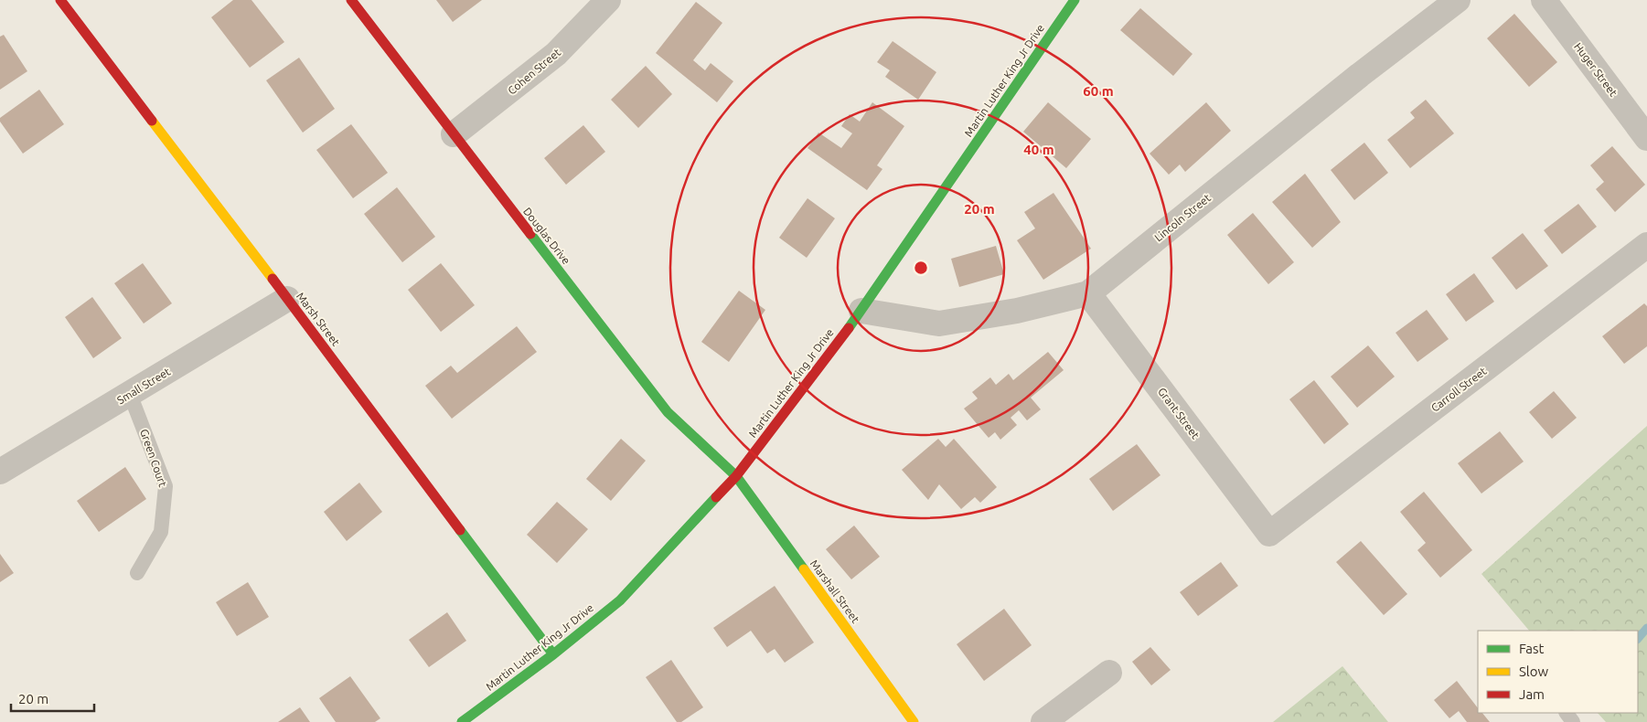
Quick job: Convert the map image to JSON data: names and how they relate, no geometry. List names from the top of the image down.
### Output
{
  "streets": {
    "street": [
      "Huger Street",
      "Cohen Street",
      "Martin Luther King Jr Drive",
      "Lincoln Street",
      "Douglas Drive",
      "Marsh Street",
      "Small Street",
      "Carroll Street",
      "Grant Street",
      "Marshall Street"
    ],
    "lane": ["Green Court"]
  },
  "crossings": [
    ["Cohen Street", "Douglas Drive"],
    ["Martin Luther King Jr Drive", "Lincoln Street"],
    ["Martin Luther King Jr Drive", "Douglas Drive"],
    ["Martin Luther King Jr Drive", "Marsh Street"],
    ["Martin Luther King Jr Drive", "Marshall Street"],
    ["Lincoln Street", "Grant Street"],
    ["Douglas Drive", "Marshall Street"],
    ["Marsh Street", "Small Street"],
    ["Small Street", "Green Court"],
    ["Carroll Street", "Grant Street"]
  ],
  "legend": ["Fast", "Slow", "Jam"],
  "scale_bar": "20 m",
  "rings": ["60 m", "40 m", "20 m"]
}
